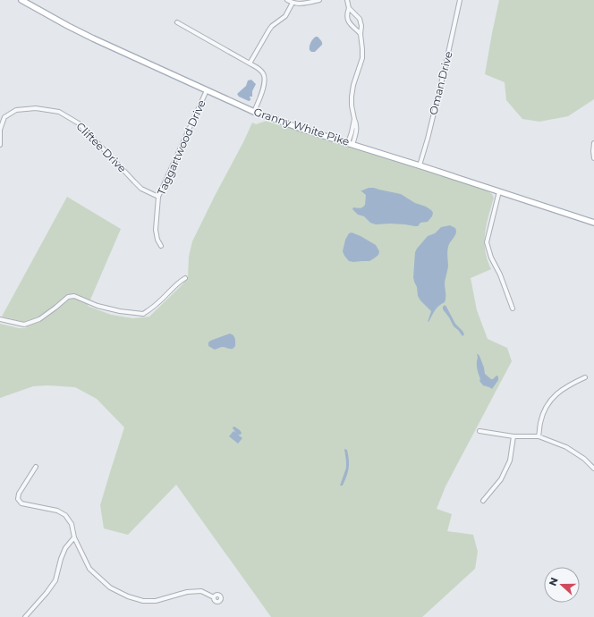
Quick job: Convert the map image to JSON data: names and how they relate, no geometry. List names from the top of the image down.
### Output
{
  "streets": {
    "main road": ["Granny White Pike"],
    "street": ["Oman Drive", "Cliftee Drive", "Taggartwood Drive"]
  },
  "crossings": [
    ["Oman Drive", "Granny White Pike"],
    ["Granny White Pike", "Taggartwood Drive"],
    ["Cliftee Drive", "Taggartwood Drive"]
  ],
  "north": "left"
}
